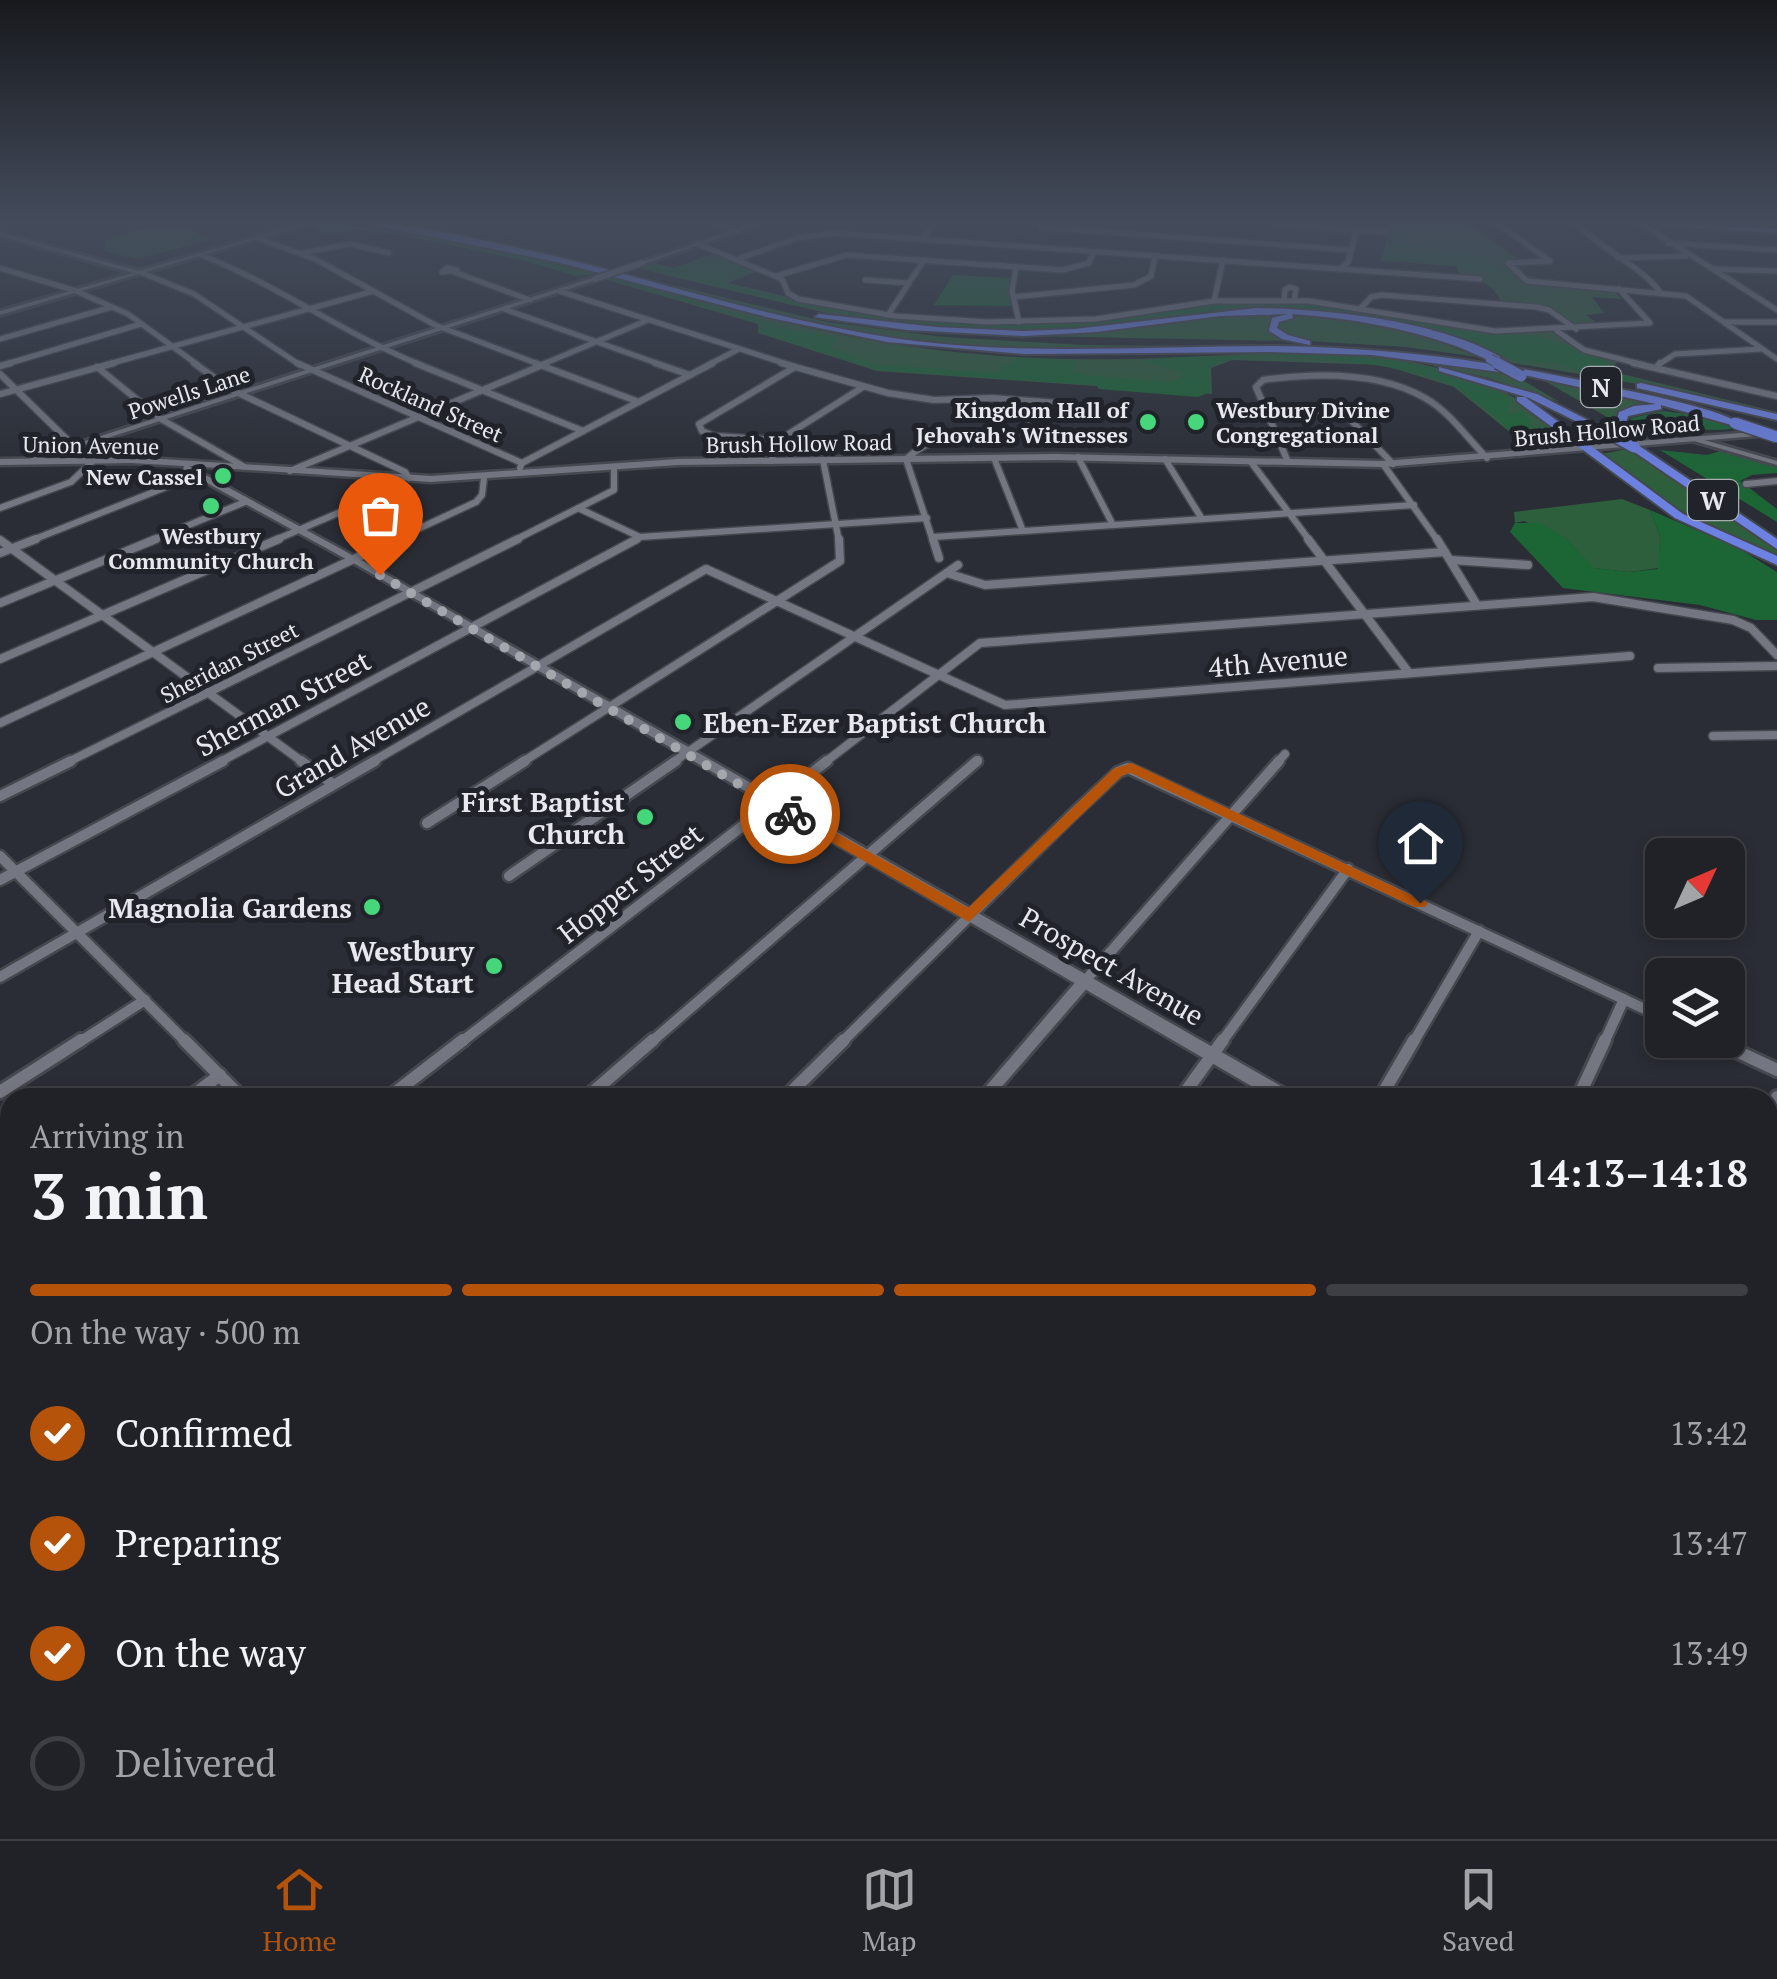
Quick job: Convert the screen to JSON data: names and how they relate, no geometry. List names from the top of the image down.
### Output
{
  "streets": {
    "highway": ["N", "W"],
    "main road": ["Brush Hollow Road", "Union Avenue", "Prospect Avenue"],
    "street": [
      "Powells Lane",
      "Rockland Street",
      "4th Avenue",
      "Sheridan Street",
      "Sherman Street",
      "Grand Avenue",
      "Hopper Street"
    ]
  },
  "crossings": [
    ["N", "Brush Hollow Road"],
    ["Powells Lane", "Rockland Street"],
    ["Powells Lane", "Union Avenue"],
    ["Brush Hollow Road", "Union Avenue"],
    ["Brush Hollow Road", "Sheridan Street"],
    ["Brush Hollow Road", "Prospect Avenue"],
    ["Union Avenue", "Prospect Avenue"],
    ["4th Avenue", "Grand Avenue"],
    ["4th Avenue", "Hopper Street"],
    ["Sheridan Street", "Prospect Avenue"],
    ["Sherman Street", "Prospect Avenue"],
    ["Grand Avenue", "Prospect Avenue"],
    ["Hopper Street", "Prospect Avenue"]
  ],
  "places": [
    "Kingdom Hall of Jehovah's Witnesses",
    "Westbury Divine Congregational",
    "New Cassel",
    "Westbury Community Church",
    "Eben-Ezer Baptist Church",
    "First Baptist Church",
    "Magnolia Gardens",
    "Westbury Head Start"
  ],
  "north": "top right",
  "page": {
    "heading": ["3 min", "Arriving in", "14:13–14:18"],
    "bar": "On the way · 500 m",
    "list": [
      ["Confirmed", "13:42"],
      ["Preparing", "13:47"],
      ["On the way", "13:49"],
      "Delivered"
    ],
    "tabs": ["Home", "Map", "Saved"]
  }
}
